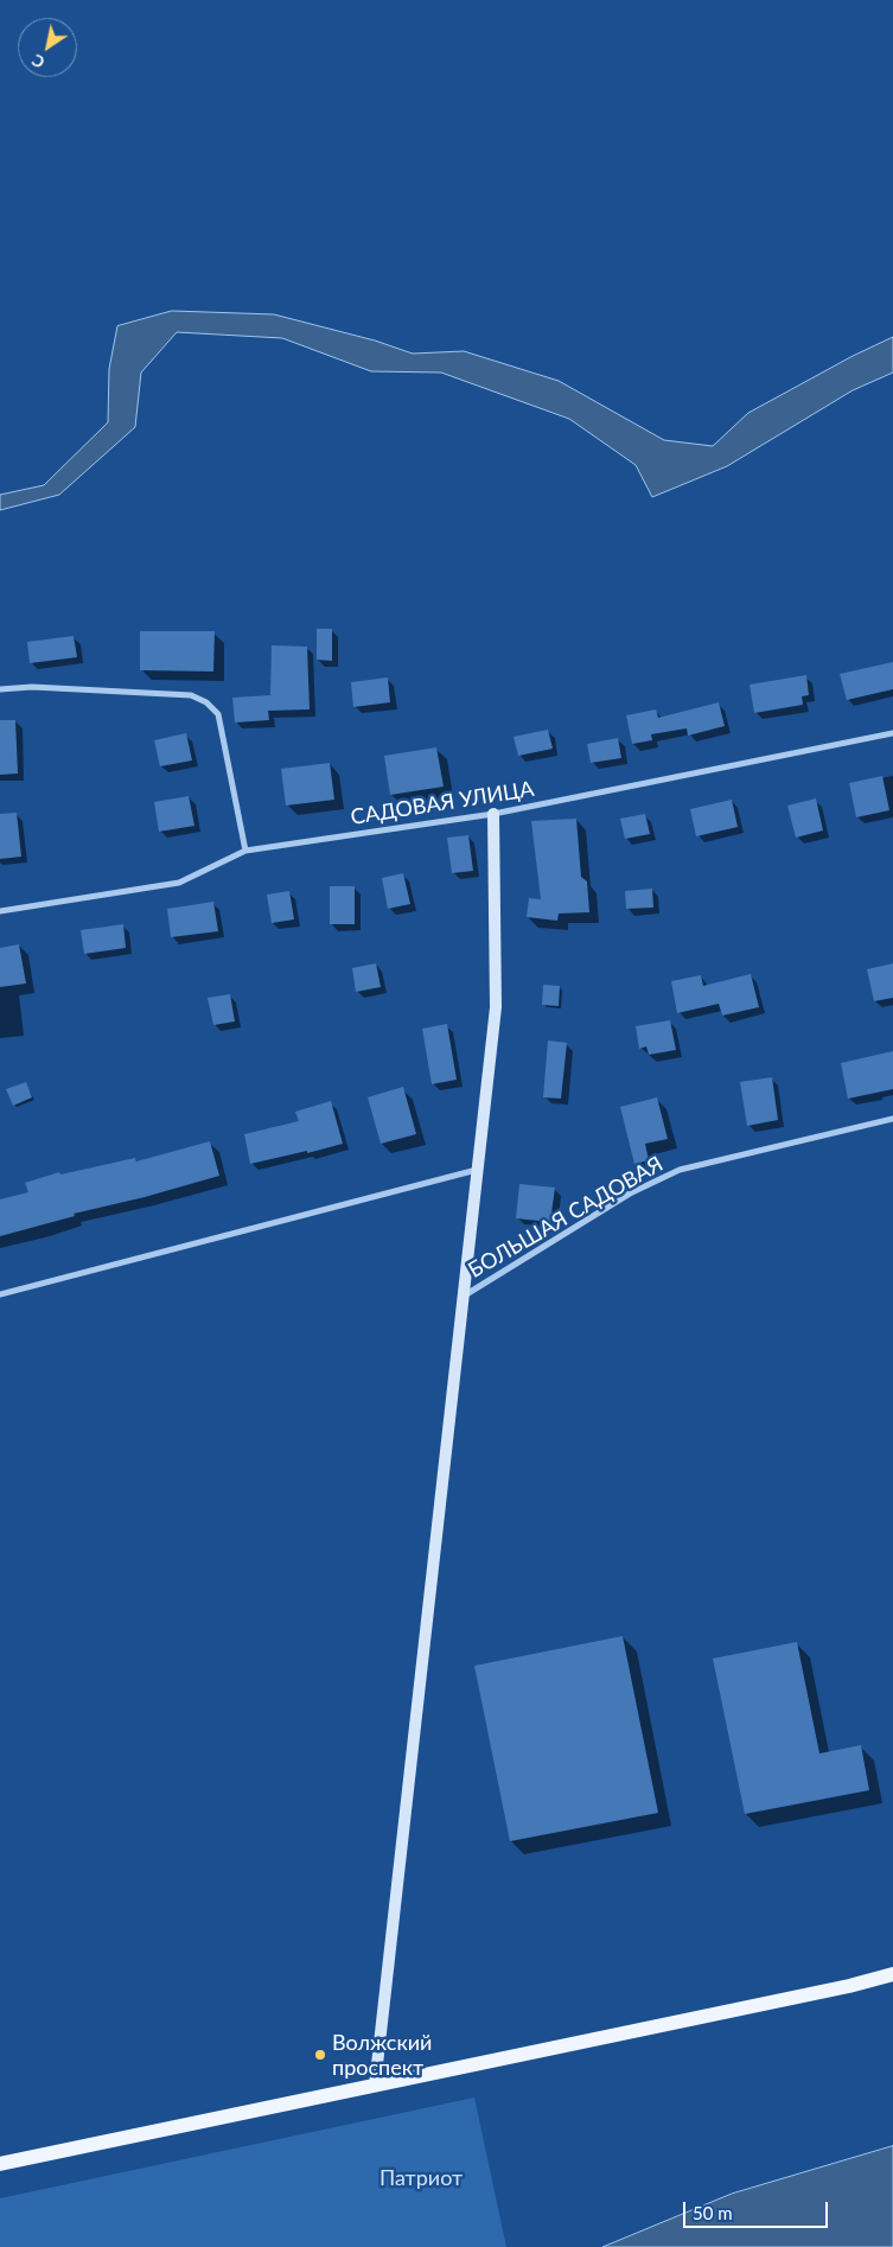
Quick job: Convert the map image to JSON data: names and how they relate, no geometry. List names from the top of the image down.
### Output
{
  "streets": {
    "street": ["САДОВАЯ УЛИЦА", "БОЛЬШАЯ САДОВАЯ"]
  },
  "parks": ["Патриот"],
  "places": ["Волжский проспект"],
  "scale_bar": "50 m",
  "north": "bottom left"
}
